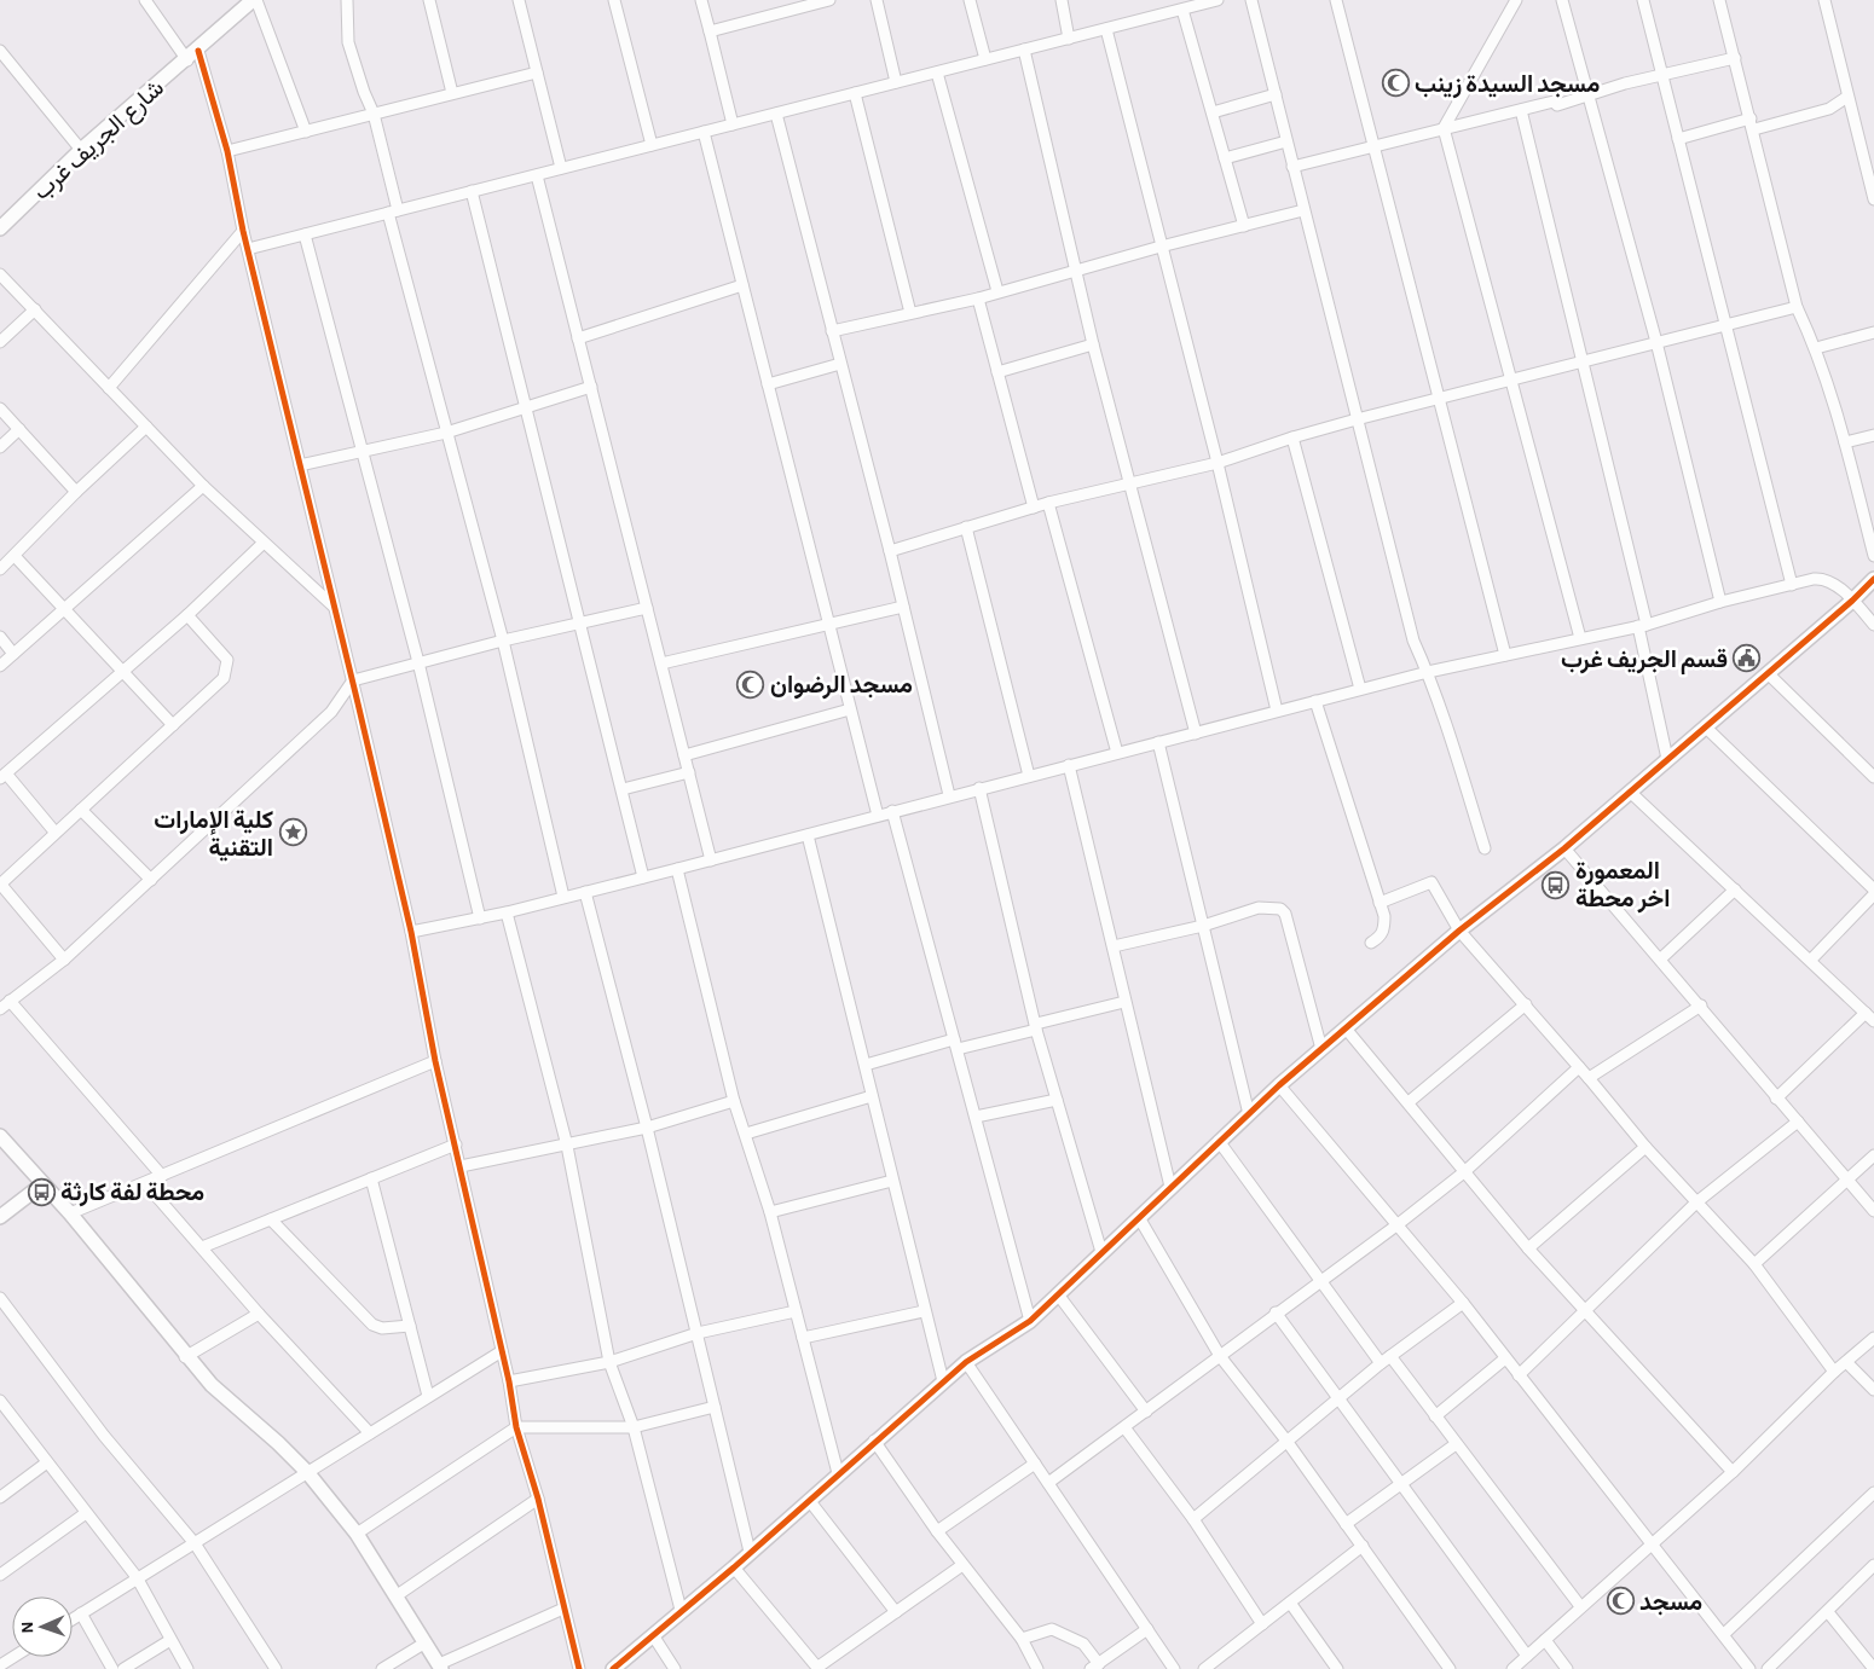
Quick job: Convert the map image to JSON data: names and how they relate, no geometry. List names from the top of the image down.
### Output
{
  "streets": {
    "street": ["شارع الجريف غرب"]
  },
  "places": {
    "mosque": ["مسجد السيدة زينب", "مسجد الرضوان", "مسجد"],
    "public building": ["قسم الجريف غرب"],
    "place": ["كلية الإمارات التقنية"],
    "bus stop": ["المعمورة اخر محطة", "محطة لفة كارثة"]
  },
  "north": "left"
}
